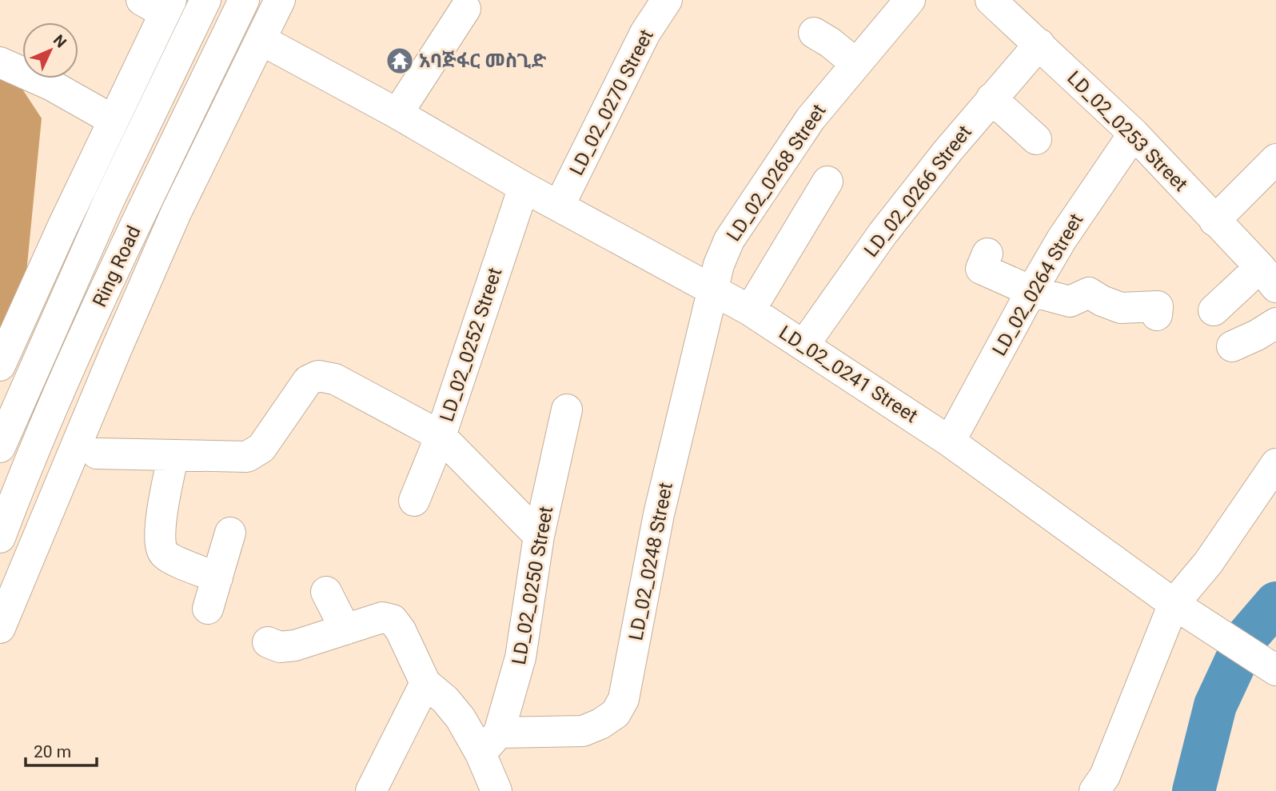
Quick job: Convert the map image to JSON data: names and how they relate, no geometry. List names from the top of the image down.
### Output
{
  "streets": {
    "main road": [
      "LD_02_0270 Street",
      "LD_02_0253 Street",
      "LD_02_0268 Street",
      "LD_02_0266 Street",
      "Ring Road",
      "LD_02_0264 Street",
      "LD_02_0252 Street",
      "LD_02_0241 Street",
      "LD_02_0248 Street",
      "LD_02_0250 Street"
    ]
  },
  "crossings": [
    ["LD_02_0270 Street", "LD_02_0241 Street"],
    ["LD_02_0253 Street", "LD_02_0266 Street"],
    ["LD_02_0253 Street", "LD_02_0264 Street"],
    ["LD_02_0268 Street", "LD_02_0241 Street"],
    ["LD_02_0268 Street", "LD_02_0248 Street"],
    ["LD_02_0266 Street", "LD_02_0241 Street"],
    ["LD_02_0264 Street", "LD_02_0241 Street"],
    ["LD_02_0252 Street", "LD_02_0241 Street"],
    ["LD_02_0241 Street", "LD_02_0248 Street"],
    ["LD_02_0248 Street", "LD_02_0250 Street"]
  ],
  "places": {
    "temple": ["አባጅፋር መስጊድ"]
  },
  "scale_bar": "20 m",
  "north": "top right"
}
